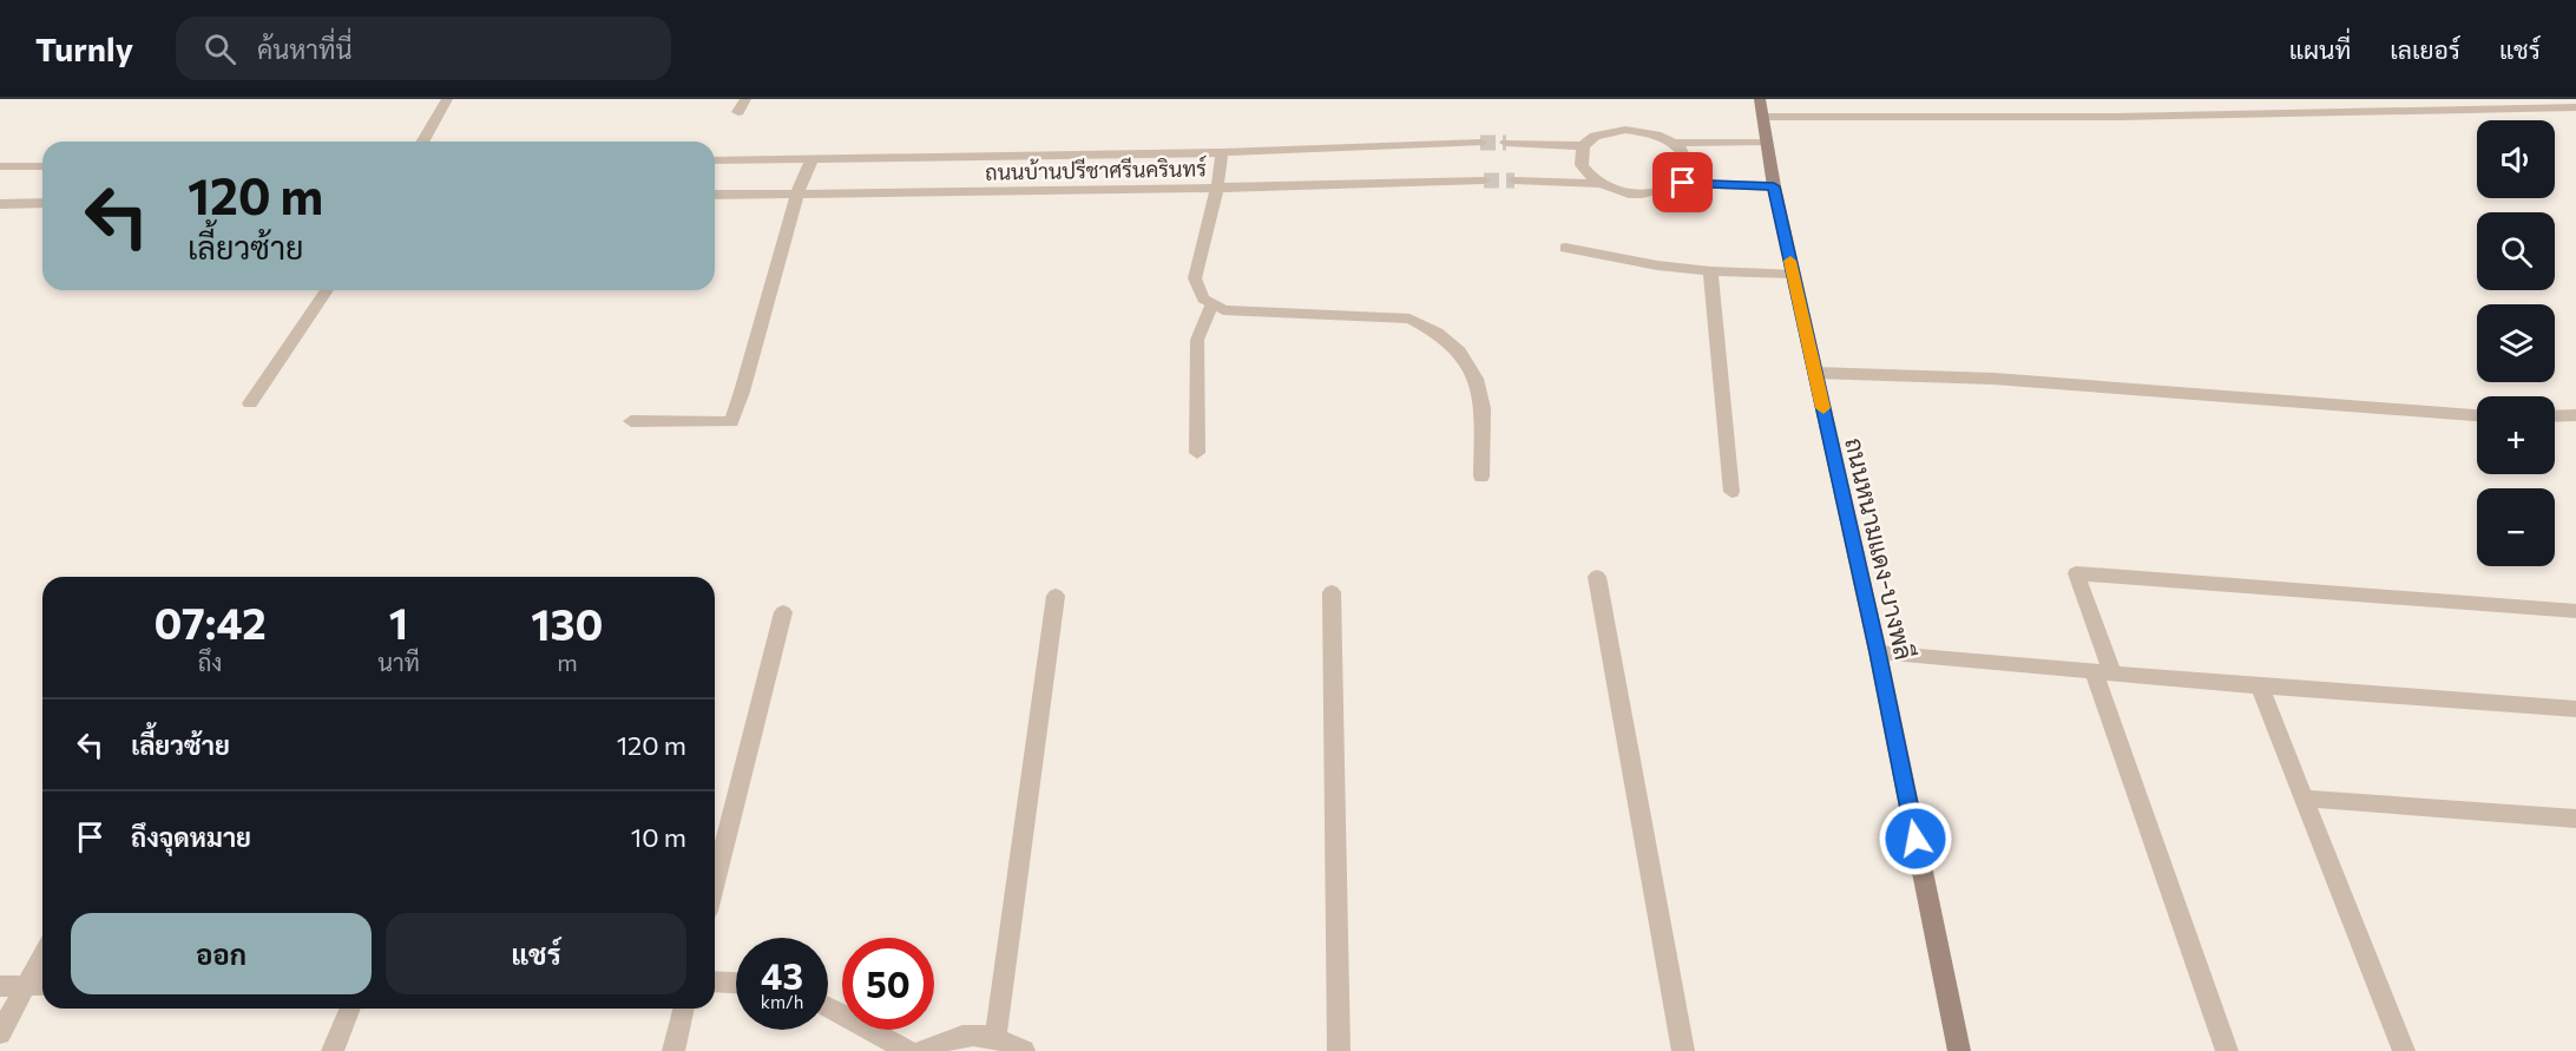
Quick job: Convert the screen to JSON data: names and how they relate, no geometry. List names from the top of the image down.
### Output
{
  "streets": {
    "main road": ["ถนนหนามแดง-บางพลี"],
    "street": ["ถนนบ้านปรีชาศรีนครินทร์"]
  },
  "page": {
    "header": "Turnly",
    "search": "ค้นหาที่นี่",
    "nav": ["แผนที่", "เลเยอร์", "แชร์"],
    "map_buttons": ["+", "−"],
    "turn": ["120 m", "เลี้ยวซ้าย"],
    "eta": [
      "07:42",
      "ถึง",
      "1",
      "นาที",
      "130",
      "m"
    ],
    "list": [
      {
        "name": "เลี้ยวซ้าย",
        "value": "120 m"
      },
      {
        "name": "ถึงจุดหมาย",
        "value": "10 m"
      }
    ],
    "buttons": ["ออก", "แชร์"],
    "speed": "43 km/h",
    "limit": "50"
  }
}
